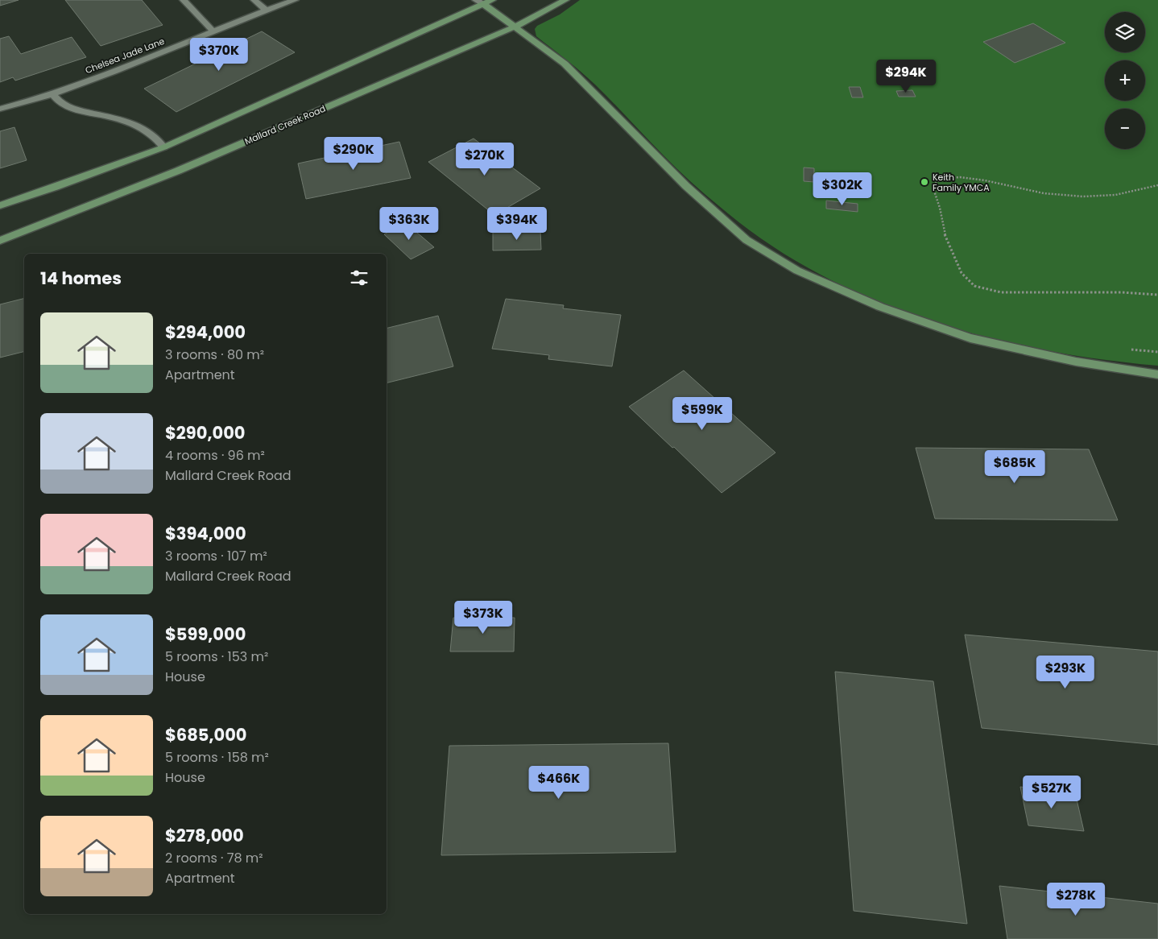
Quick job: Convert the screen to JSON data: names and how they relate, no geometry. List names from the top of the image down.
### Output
{
  "streets": {
    "main road": ["Mallard Creek Road"],
    "street": ["Chelsea Jade Lane"]
  },
  "places": ["Keith Family YMCA"],
  "page": {
    "map_buttons": ["+", "−"],
    "price": [
      "$370K",
      "$294K",
      "$290K",
      "$270K",
      "$302K",
      "$363K",
      "$394K",
      "$599K",
      "$685K",
      "$373K",
      "$293K",
      "$466K",
      "$527K",
      "$278K"
    ],
    "heading": "14 homes",
    "list": [
      {
        "name": "$294,000",
        "note": "3 rooms · 80 m² · Apartment"
      },
      {
        "name": "$290,000",
        "note": "4 rooms · 96 m² · Mallard Creek Road"
      },
      {
        "name": "$394,000",
        "note": "3 rooms · 107 m² · Mallard Creek Road"
      },
      {
        "name": "$599,000",
        "note": "5 rooms · 153 m² · House"
      },
      {
        "name": "$685,000",
        "note": "5 rooms · 158 m² · House"
      },
      {
        "name": "$278,000",
        "note": "2 rooms · 78 m² · Apartment"
      }
    ]
  }
}
